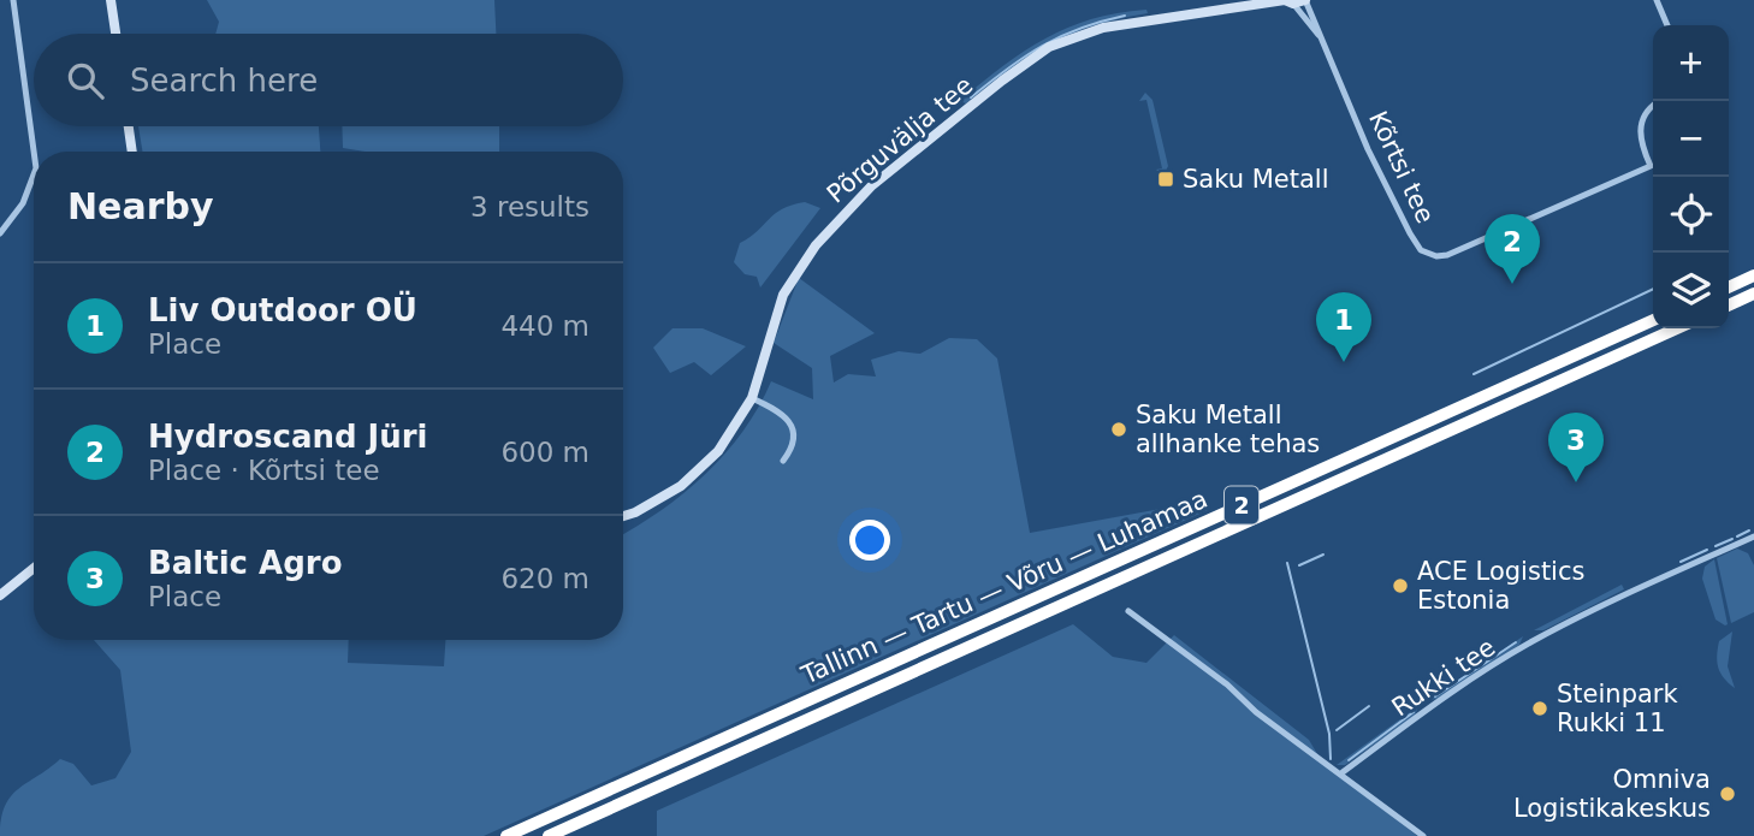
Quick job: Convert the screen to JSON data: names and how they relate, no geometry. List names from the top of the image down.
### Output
{
  "streets": {
    "highway": ["2", "Tallinn — Tartu — Võru — Luhamaa"],
    "street": ["Põrguvälja tee", "Kõrtsi tee", "Rukki tee"]
  },
  "crossings": [
    ["Põrguvälja tee", "Kõrtsi tee"]
  ],
  "places": {
    "transit": ["Saku Metall"],
    "other": [
      "Saku Metall allhanke tehas",
      "ACE Logistics Estonia",
      "Steinpark Rukki 11",
      "Omniva Logistikakeskus"
    ]
  },
  "page": {
    "map_buttons": ["+", "−"],
    "search": "Search here",
    "heading": ["Nearby", "3 results"],
    "pins": ["2", "1", "3"],
    "list": [
      {
        "mark": "1",
        "name": "Liv Outdoor OÜ",
        "note": "Place",
        "value": "440 m"
      },
      {
        "mark": "2",
        "name": "Hydroscand Jüri",
        "note": "Place · Kõrtsi tee",
        "value": "600 m"
      },
      {
        "mark": "3",
        "name": "Baltic Agro",
        "note": "Place",
        "value": "620 m"
      }
    ]
  }
}
